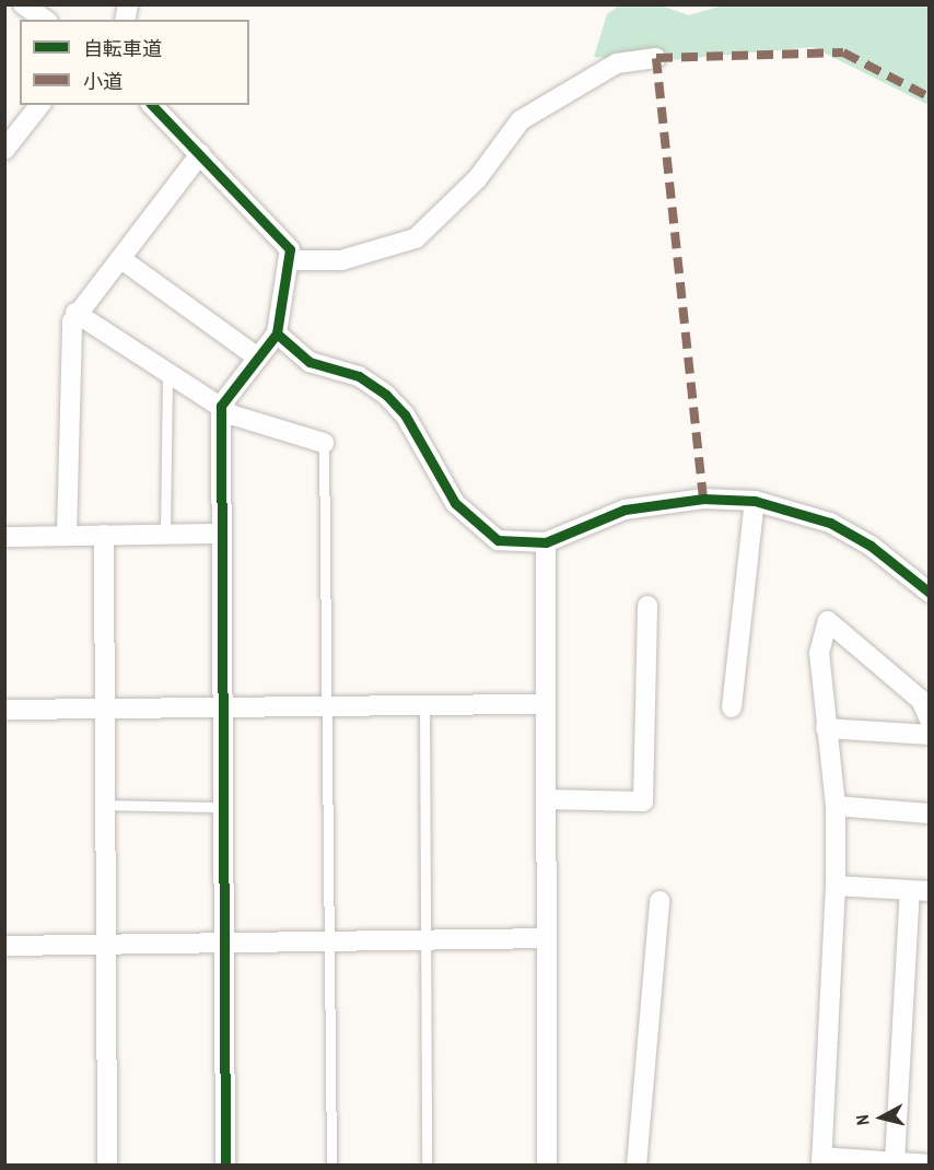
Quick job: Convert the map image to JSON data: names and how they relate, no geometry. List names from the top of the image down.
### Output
{
  "legend": ["自転車道", "小道"],
  "north": "left"
}
